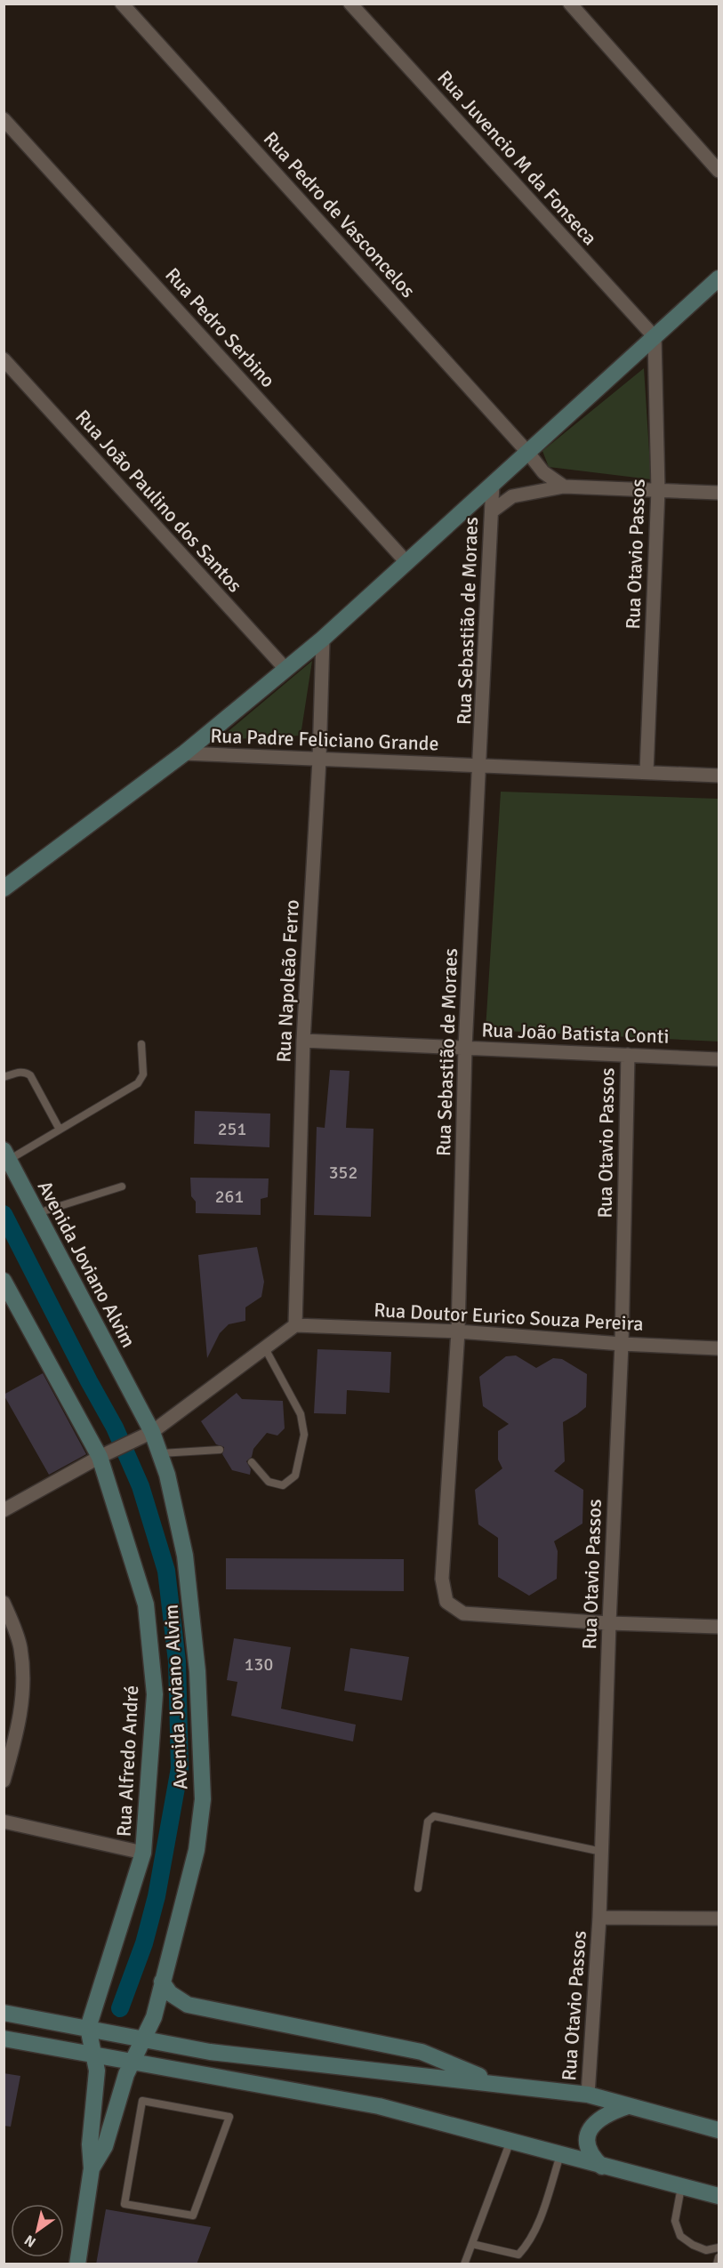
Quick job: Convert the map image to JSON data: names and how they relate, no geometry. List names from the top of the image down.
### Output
{
  "streets": {
    "main road": ["Avenida Joviano Alvim", "Rua Alfredo André"],
    "street": [
      "Rua Juvencio M da Fonseca",
      "Rua Pedro de Vasconcelos",
      "Rua Pedro Serbino",
      "Rua João Paulino dos Santos",
      "Rua Otavio Passos",
      "Rua Sebastião de Moraes",
      "Rua Padre Feliciano Grande",
      "Rua Napoleão Ferro",
      "Rua João Batista Conti",
      "Rua Doutor Eurico Souza Pereira"
    ]
  },
  "crossings": [
    ["Rua Juvencio M da Fonseca", "Rua Otavio Passos"],
    ["Rua Otavio Passos", "Rua Sebastião de Moraes"],
    ["Rua Otavio Passos", "Rua Padre Feliciano Grande"],
    ["Rua Otavio Passos", "Rua João Batista Conti"],
    ["Rua Otavio Passos", "Rua Doutor Eurico Souza Pereira"],
    ["Rua Sebastião de Moraes", "Rua Padre Feliciano Grande"],
    ["Rua Sebastião de Moraes", "Rua João Batista Conti"],
    ["Rua Sebastião de Moraes", "Rua Doutor Eurico Souza Pereira"],
    ["Rua Padre Feliciano Grande", "Rua Napoleão Ferro"],
    ["Rua Napoleão Ferro", "Rua João Batista Conti"],
    ["Rua Napoleão Ferro", "Rua Doutor Eurico Souza Pereira"],
    ["Avenida Joviano Alvim", "Rua Alfredo André"]
  ],
  "house_numbers": [
    "251",
    "352",
    "261",
    "130"
  ],
  "north": "bottom left"
}
